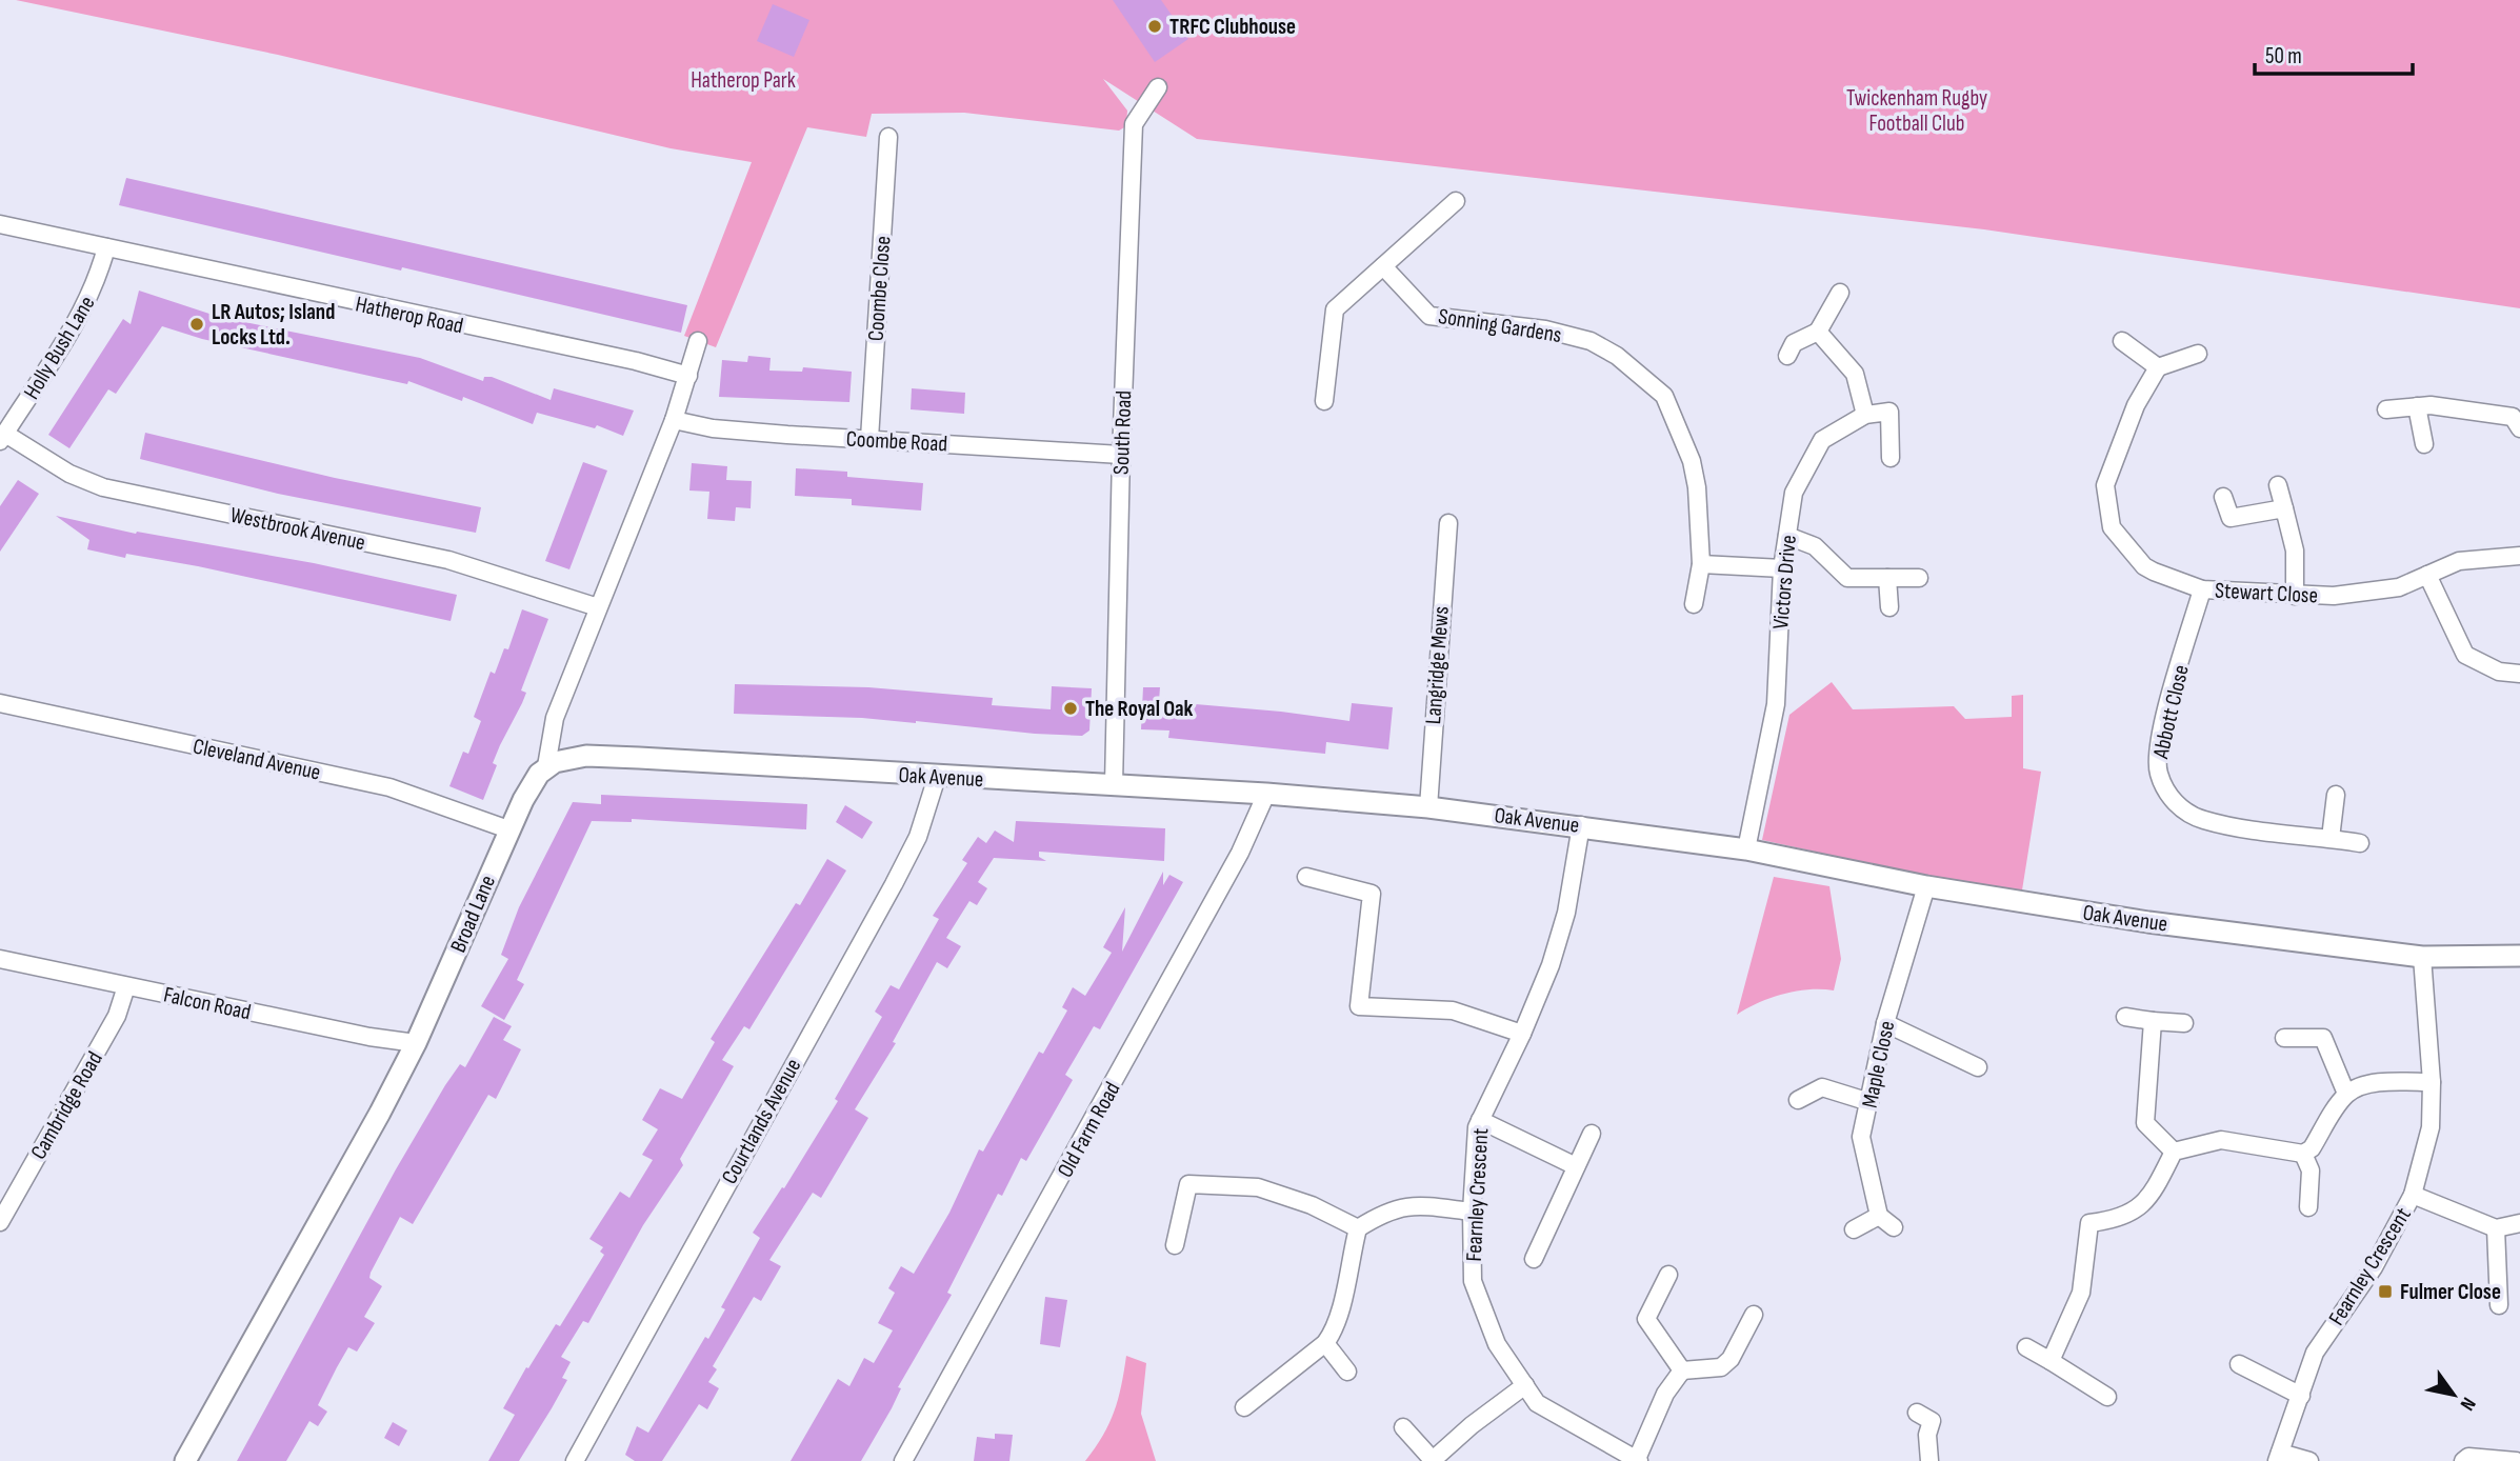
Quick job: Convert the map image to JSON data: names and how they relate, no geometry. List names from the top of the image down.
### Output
{
  "streets": {
    "street": [
      "Coombe Close",
      "Hatherop Road",
      "Sonning Gardens",
      "Holly Bush Lane",
      "South Road",
      "Coombe Road",
      "Westbrook Avenue",
      "Victors Drive",
      "Stewart Close",
      "Langridge Mews",
      "Abbott Close",
      "Cleveland Avenue",
      "Oak Avenue",
      "Broad Lane",
      "Falcon Road",
      "Maple Close",
      "Cambridge Road",
      "Courtlands Avenue",
      "Old Farm Road",
      "Fearnley Crescent"
    ]
  },
  "crossings": [
    ["Coombe Close", "Coombe Road"],
    ["Hatherop Road", "Holly Bush Lane"],
    ["Hatherop Road", "Broad Lane"],
    ["Holly Bush Lane", "Westbrook Avenue"],
    ["South Road", "Coombe Road"],
    ["South Road", "Oak Avenue"],
    ["Coombe Road", "Broad Lane"],
    ["Westbrook Avenue", "Broad Lane"],
    ["Victors Drive", "Oak Avenue"],
    ["Stewart Close", "Abbott Close"],
    ["Langridge Mews", "Oak Avenue"],
    ["Cleveland Avenue", "Broad Lane"],
    ["Oak Avenue", "Broad Lane"],
    ["Oak Avenue", "Maple Close"],
    ["Oak Avenue", "Courtlands Avenue"],
    ["Oak Avenue", "Old Farm Road"],
    ["Oak Avenue", "Fearnley Crescent"],
    ["Broad Lane", "Falcon Road"],
    ["Falcon Road", "Cambridge Road"]
  ],
  "parks": ["Hatherop Park", "Twickenham Rugby Football Club"],
  "places": {
    "other": ["TRFC Clubhouse", "LR Autos; Island Locks Ltd.", "The Royal Oak"],
    "transit": ["Fulmer Close"]
  },
  "scale_bar": "50 m",
  "north": "bottom right"
}
